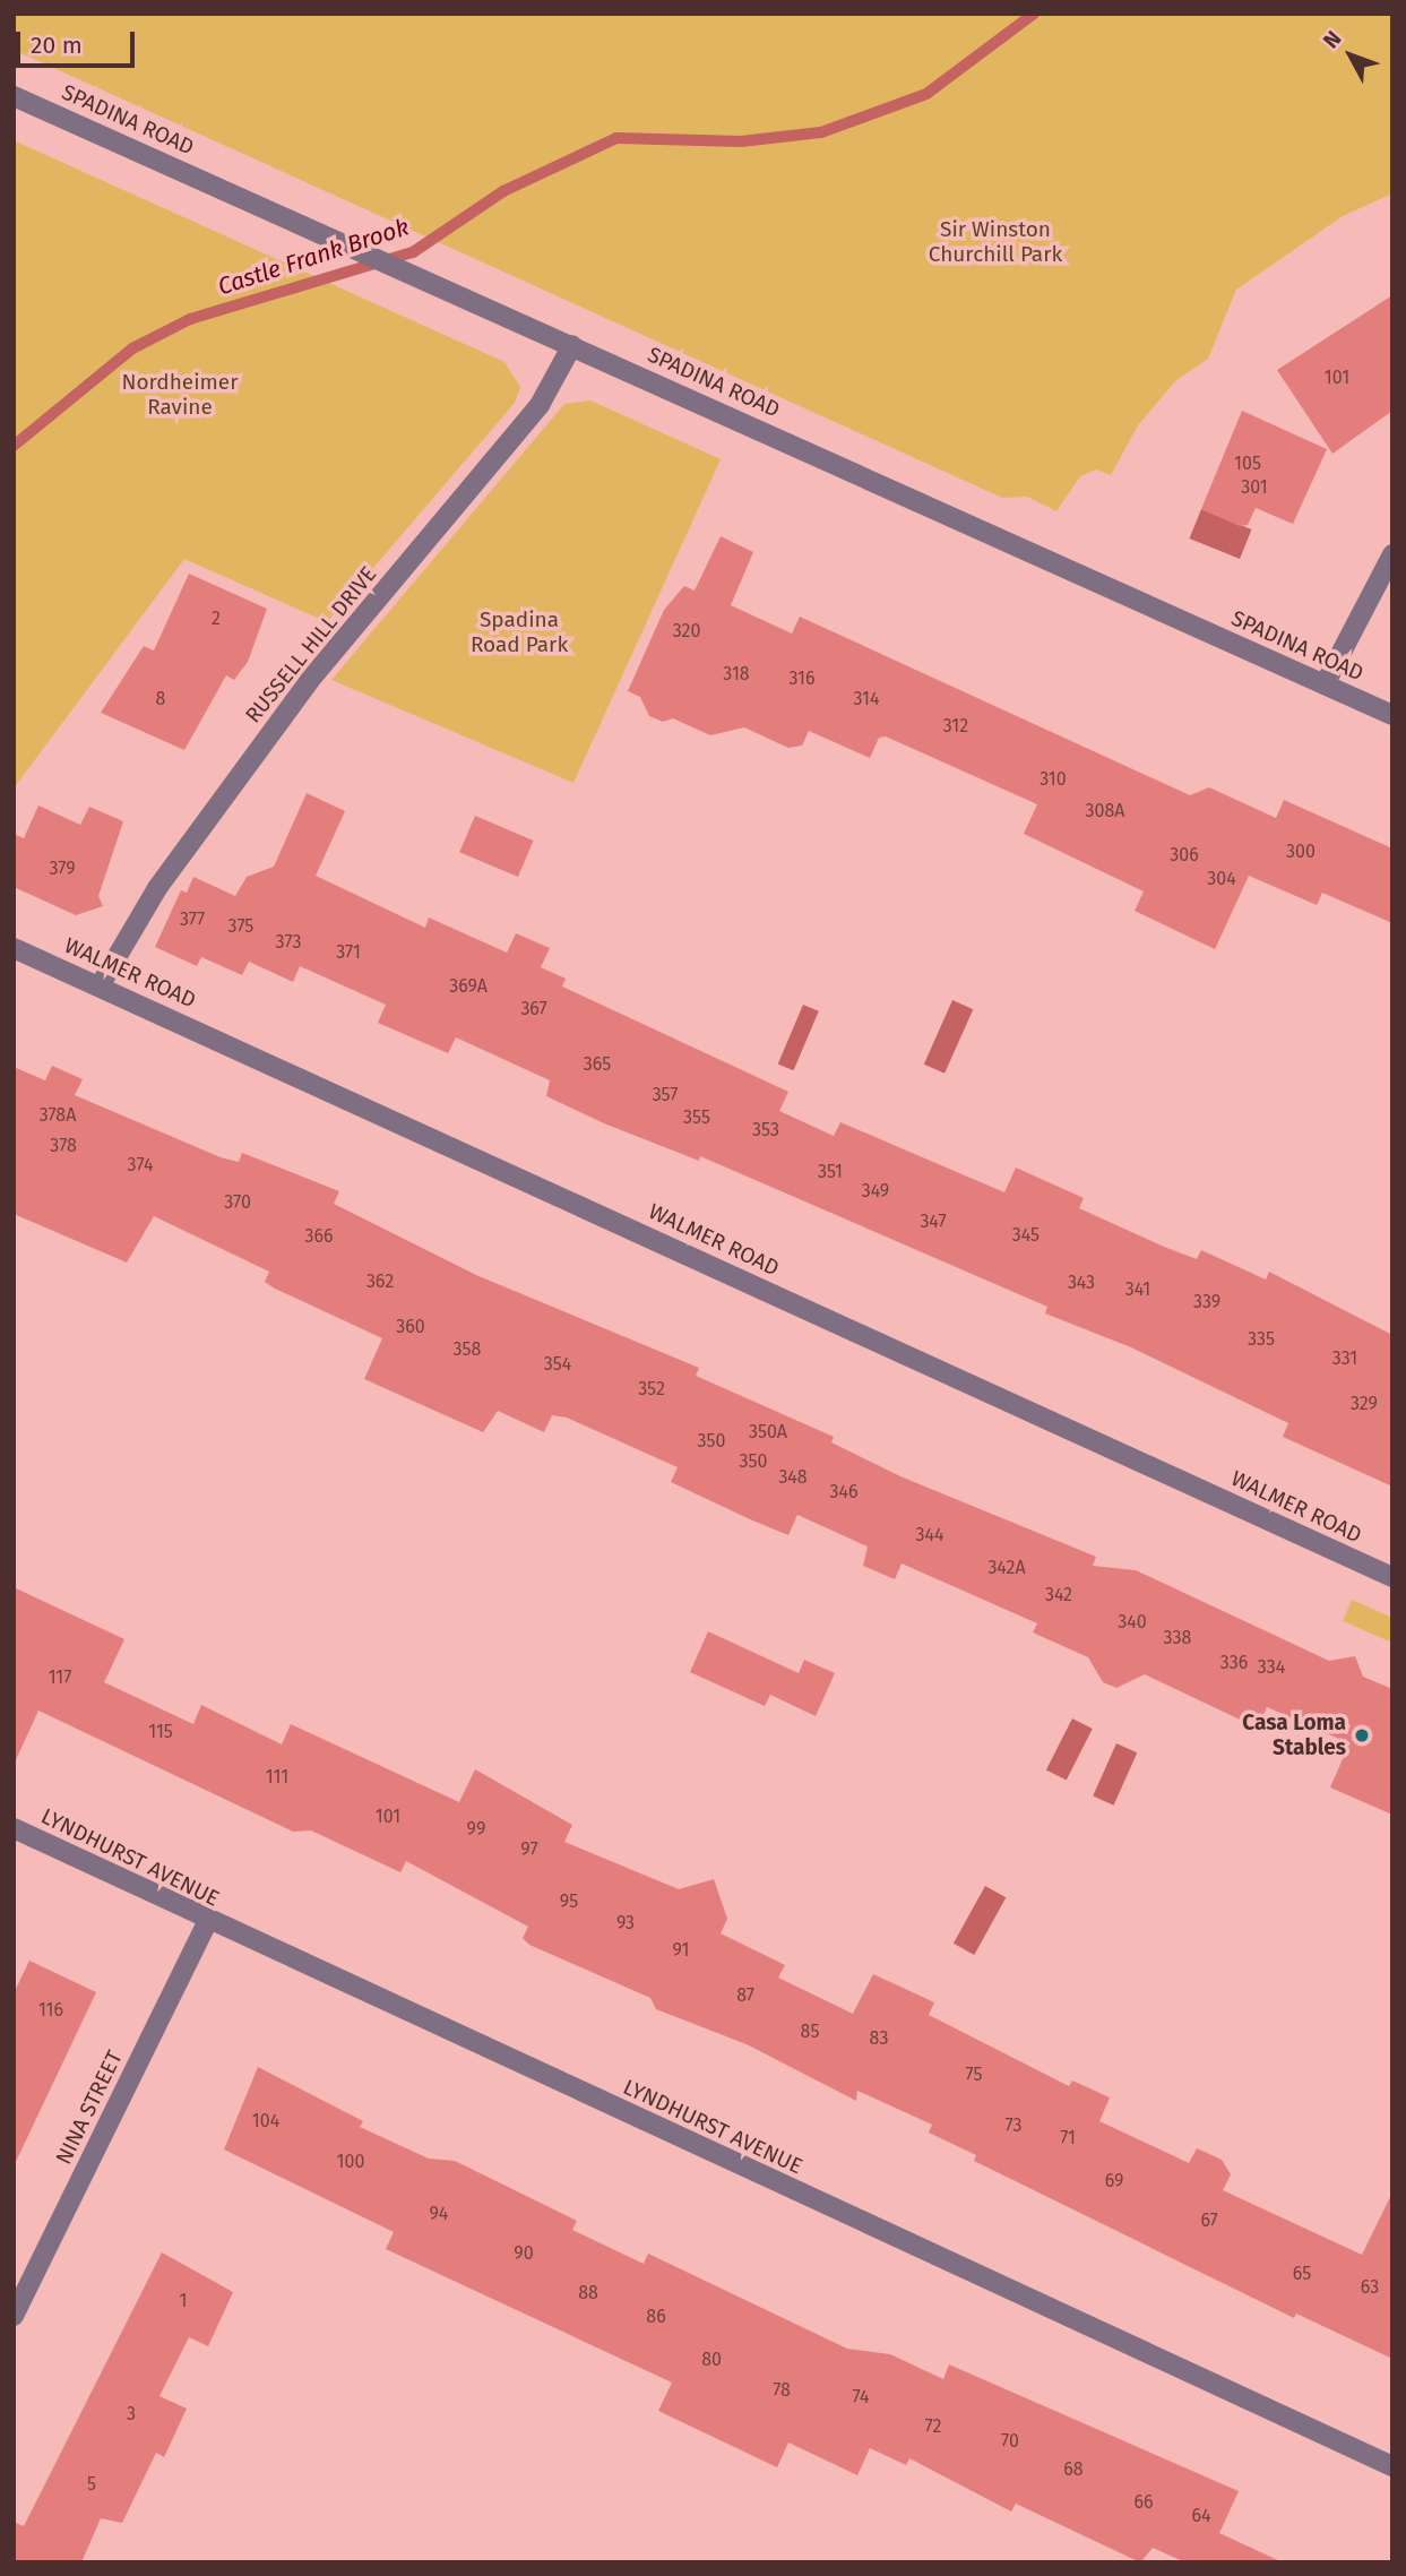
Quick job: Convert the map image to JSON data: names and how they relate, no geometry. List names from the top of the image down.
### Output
{
  "streets": {
    "street": [
      "SPADINA ROAD",
      "RUSSELL HILL DRIVE",
      "WALMER ROAD",
      "LYNDHURST AVENUE",
      "NINA STREET"
    ]
  },
  "crossings": [
    ["SPADINA ROAD", "RUSSELL HILL DRIVE"],
    ["RUSSELL HILL DRIVE", "WALMER ROAD"],
    ["LYNDHURST AVENUE", "NINA STREET"]
  ],
  "water": ["Castle Frank Brook"],
  "parks": ["Sir Winston Churchill Park", "Nordheimer Ravine", "Spadina Road Park"],
  "places": ["Casa Loma Stables"],
  "house_numbers": [
    "101",
    "105",
    "301",
    "2",
    "320",
    "318",
    "316",
    "8",
    "314",
    "312",
    "310",
    "308A",
    "300",
    "306",
    "379",
    "304",
    "377",
    "375",
    "373",
    "371",
    "369A",
    "367",
    "365",
    "357",
    "378A",
    "355",
    "353",
    "378",
    "374",
    "351",
    "349",
    "370",
    "347",
    "345",
    "366",
    "362",
    "343",
    "341",
    "339",
    "360",
    "335",
    "358",
    "331",
    "354",
    "352",
    "329",
    "350A",
    "350",
    "350",
    "348",
    "346",
    "344",
    "342A",
    "342",
    "340",
    "338",
    "336",
    "334",
    "117",
    "115",
    "111",
    "101",
    "99",
    "97",
    "95",
    "93",
    "91",
    "87",
    "116",
    "85",
    "83",
    "75",
    "104",
    "73",
    "71",
    "100",
    "69",
    "94",
    "67",
    "90",
    "65",
    "63",
    "88",
    "1",
    "86",
    "80",
    "78",
    "74",
    "3",
    "72",
    "70",
    "68",
    "5",
    "66",
    "64"
  ],
  "scale_bar": "20 m",
  "north": "top left"
}
